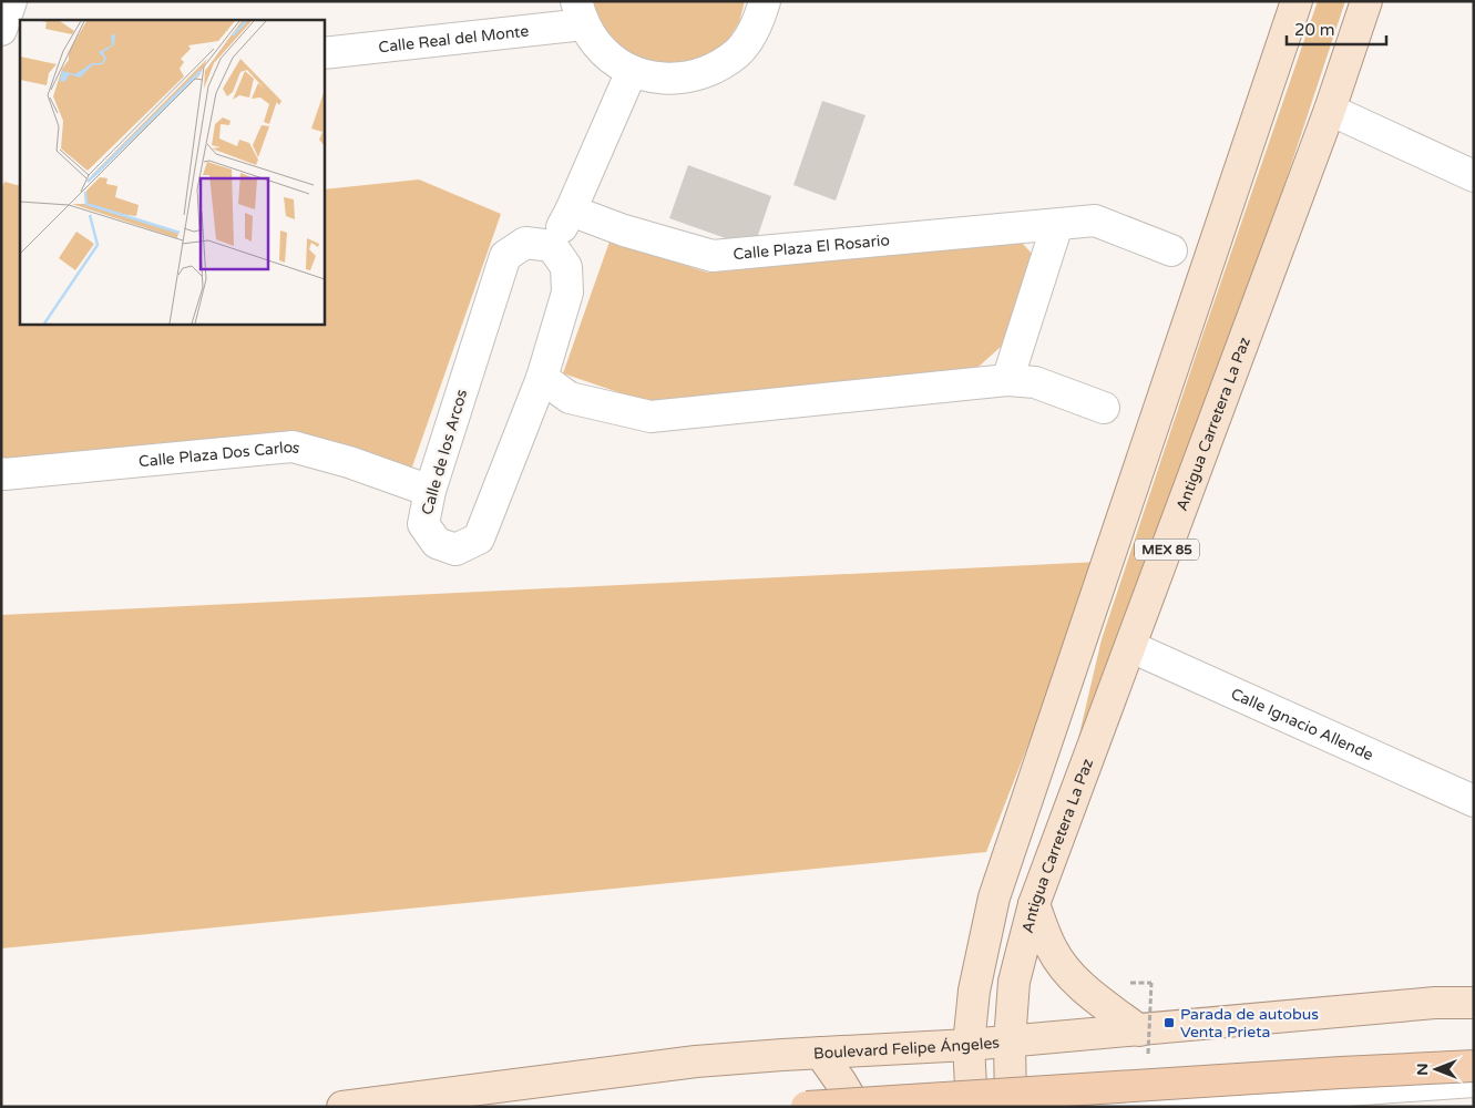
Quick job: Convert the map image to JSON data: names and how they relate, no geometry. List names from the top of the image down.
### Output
{
  "streets": {
    "main road": ["Antigua Carretera La Paz", "MEX 85", "Boulevard Felipe Ángeles"],
    "street": [
      "Calle Real del Monte",
      "Calle Plaza El Rosario",
      "Calle de los Arcos",
      "Calle Plaza Dos Carlos",
      "Calle Ignacio Allende"
    ]
  },
  "crossings": [
    ["Antigua Carretera La Paz", "Calle Ignacio Allende"],
    ["Antigua Carretera La Paz", "Boulevard Felipe Ángeles"],
    ["Calle de los Arcos", "Calle Plaza Dos Carlos"],
    ["MEX 85", "Boulevard Felipe Ángeles"]
  ],
  "places": {
    "transit": ["Parada de autobus Venta Prieta"]
  },
  "scale_bar": "20 m",
  "north": "left"
}
